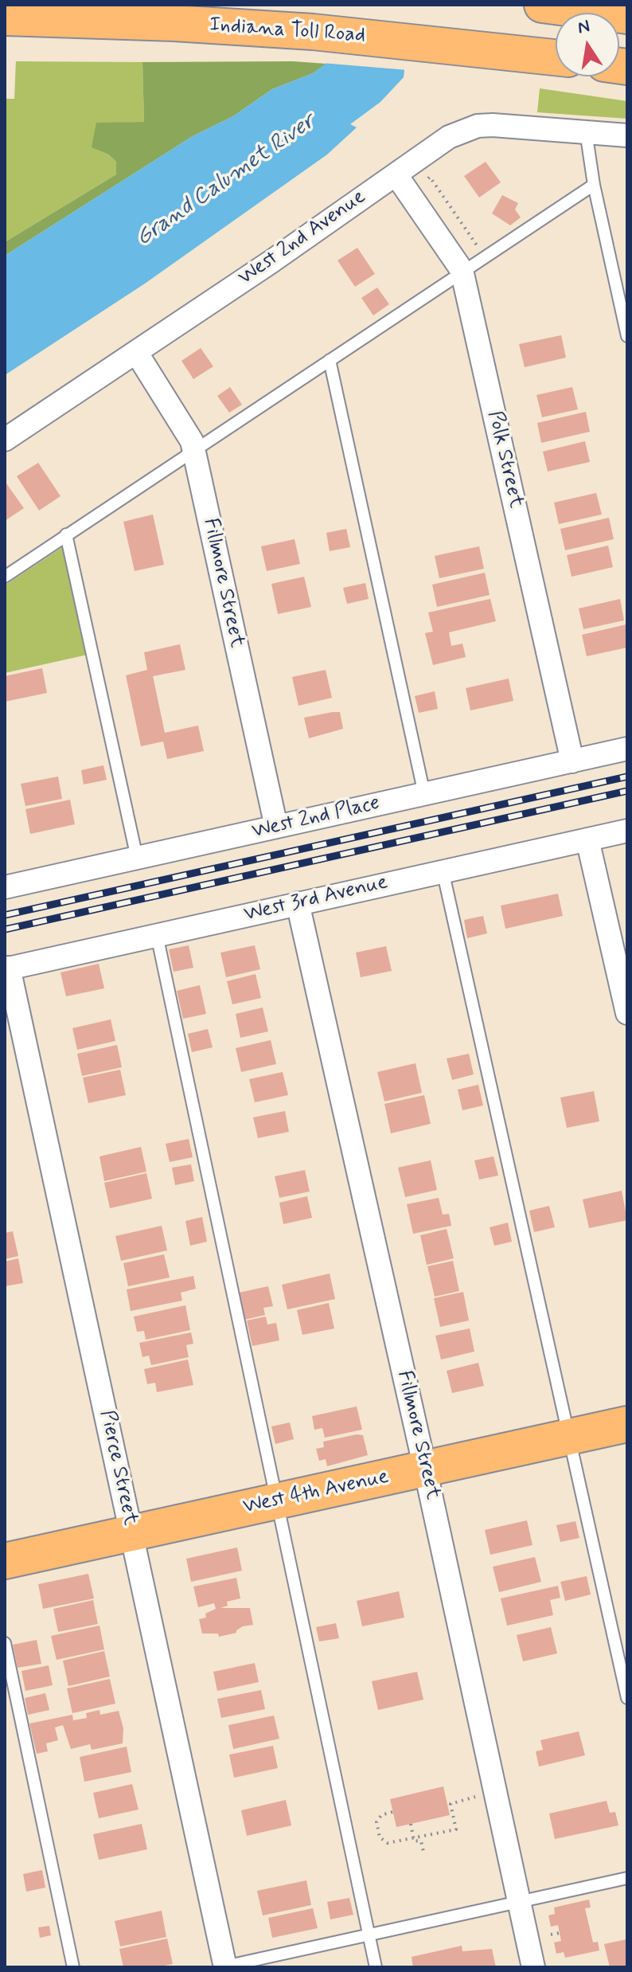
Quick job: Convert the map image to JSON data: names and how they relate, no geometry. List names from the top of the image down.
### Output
{
  "streets": {
    "main road": ["Indiana Toll Road", "West 4th Avenue"],
    "street": [
      "West 2nd Avenue",
      "Polk Street",
      "Fillmore Street",
      "West 2nd Place",
      "West 3rd Avenue",
      "Pierce Street"
    ]
  },
  "crossings": [
    ["West 2nd Avenue", "Polk Street"],
    ["West 2nd Avenue", "Fillmore Street"],
    ["Polk Street", "West 2nd Place"],
    ["Fillmore Street", "West 2nd Place"],
    ["Fillmore Street", "West 3rd Avenue"],
    ["Fillmore Street", "West 4th Avenue"],
    ["West 3rd Avenue", "Pierce Street"],
    ["Pierce Street", "West 4th Avenue"]
  ],
  "water": ["Grand Calumet River"],
  "north": "top"
}
